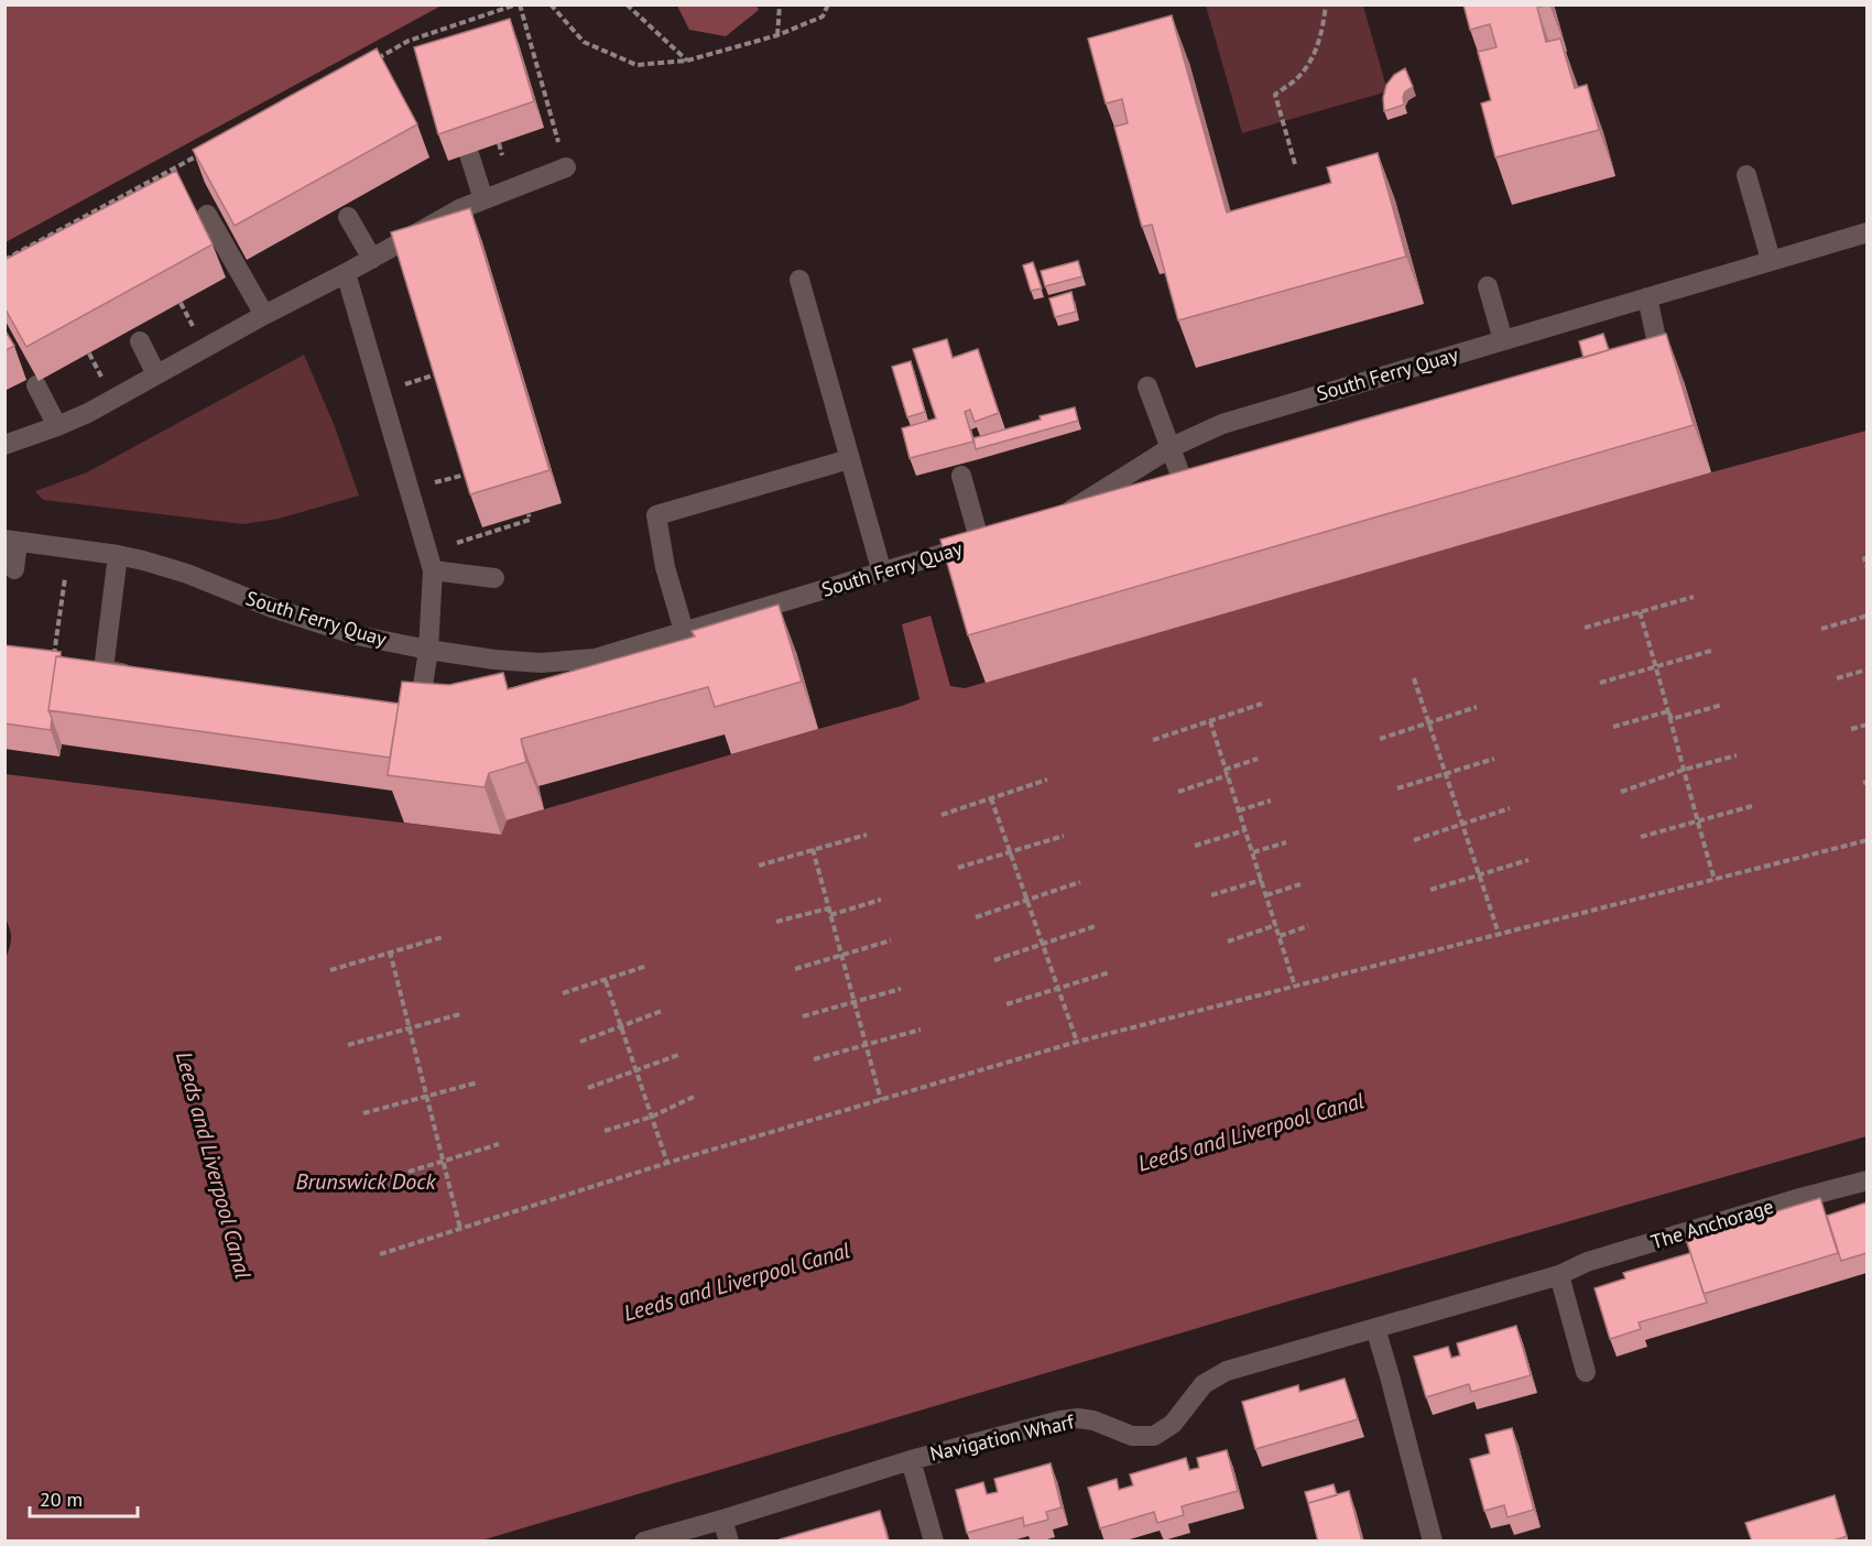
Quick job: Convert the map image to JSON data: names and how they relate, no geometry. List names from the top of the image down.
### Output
{
  "streets": {
    "street": ["South Ferry Quay", "The Anchorage", "Navigation Wharf"]
  },
  "crossings": [
    ["The Anchorage", "Navigation Wharf"]
  ],
  "water": ["Leeds and Liverpool Canal", "Brunswick Dock"],
  "scale_bar": "20 m"
}
